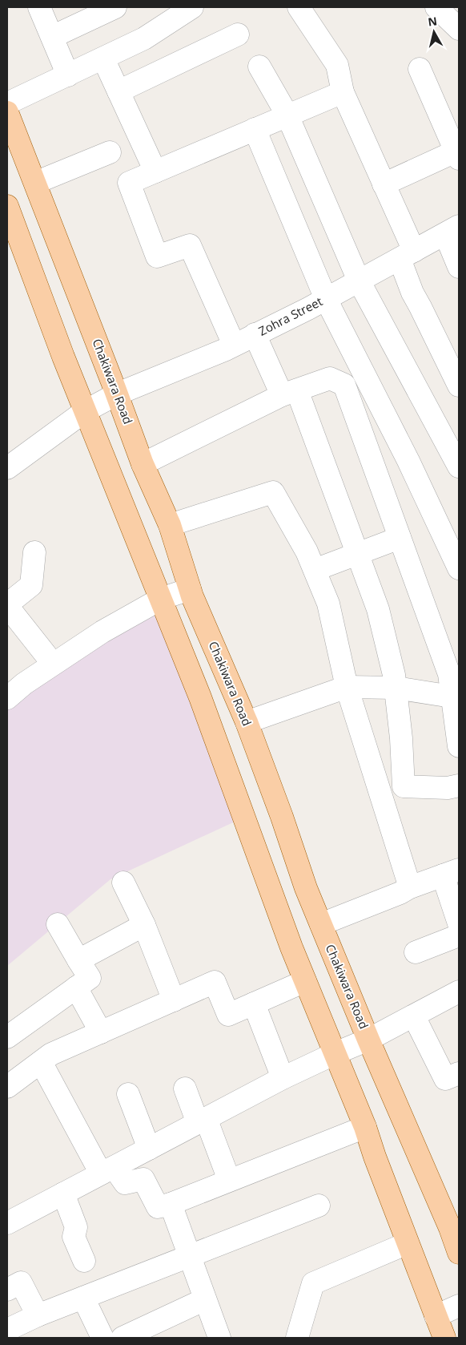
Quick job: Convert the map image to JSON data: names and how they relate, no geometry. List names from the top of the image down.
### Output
{
  "streets": {
    "main road": ["Chakiwara Road"],
    "street": ["Zohra Street"]
  },
  "crossings": [
    ["Zohra Street", "Chakiwara Road"]
  ],
  "north": "top"
}
